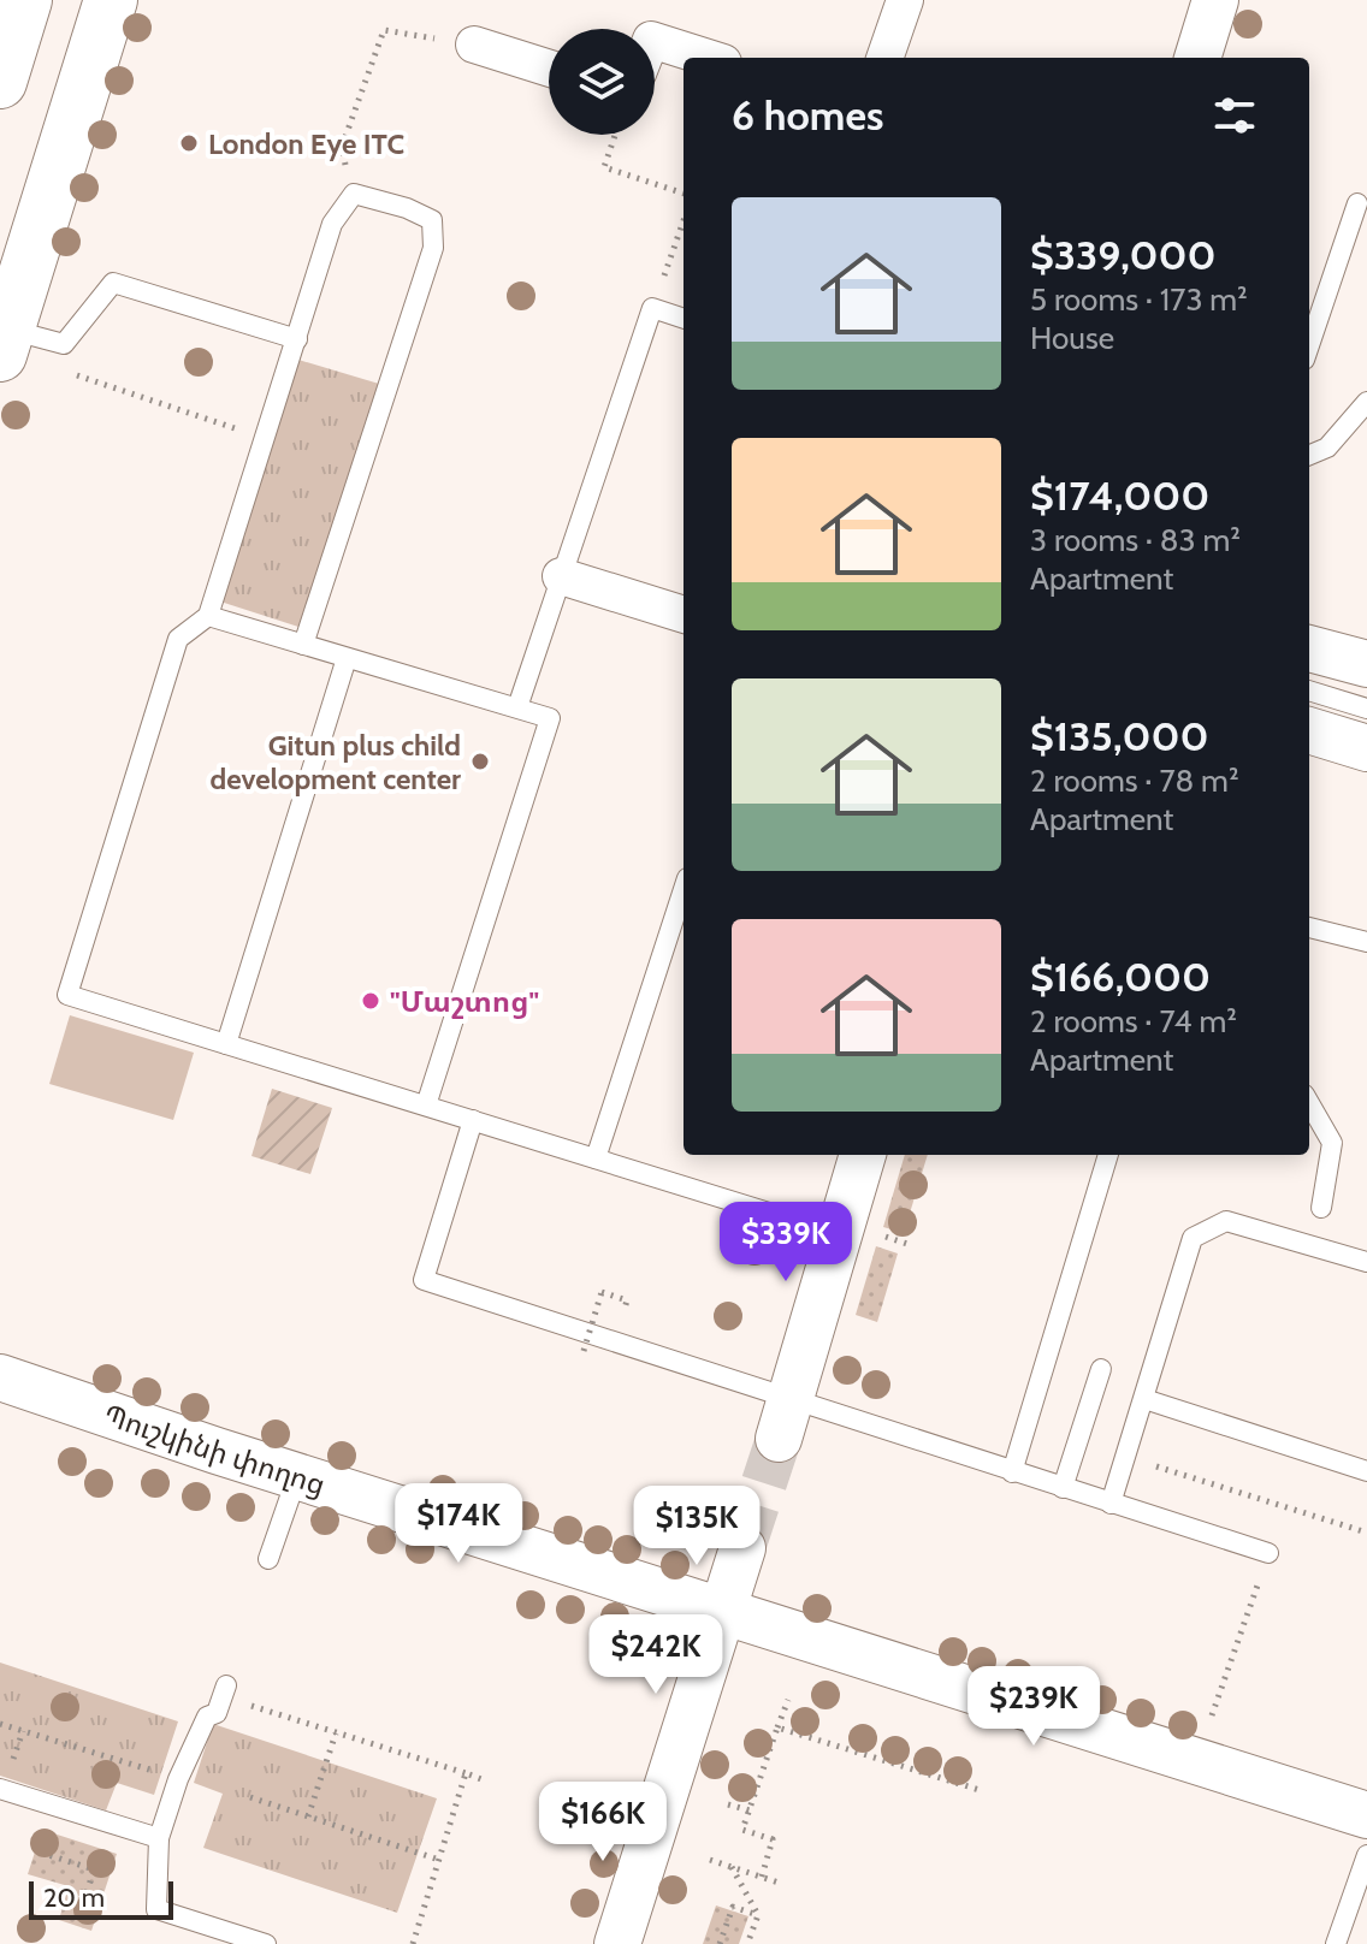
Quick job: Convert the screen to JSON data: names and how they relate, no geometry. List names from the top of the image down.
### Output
{
  "streets": {
    "street": ["Պուշկինի փողոց"]
  },
  "places": ["London Eye ITC", "Gitun plus child development center", "\"Մաշտոց\""],
  "scale_bar": "20 m",
  "page": {
    "heading": "6 homes",
    "list": [
      {
        "name": "$339,000",
        "note": "5 rooms · 173 m² · House"
      },
      {
        "name": "$174,000",
        "note": "3 rooms · 83 m² · Apartment"
      },
      {
        "name": "$135,000",
        "note": "2 rooms · 78 m² · Apartment"
      },
      {
        "name": "$166,000",
        "note": "2 rooms · 74 m² · Apartment"
      }
    ],
    "price": [
      "$339K",
      "$174K",
      "$135K",
      "$242K",
      "$239K",
      "$166K"
    ],
    "scale": "20 m"
  }
}
